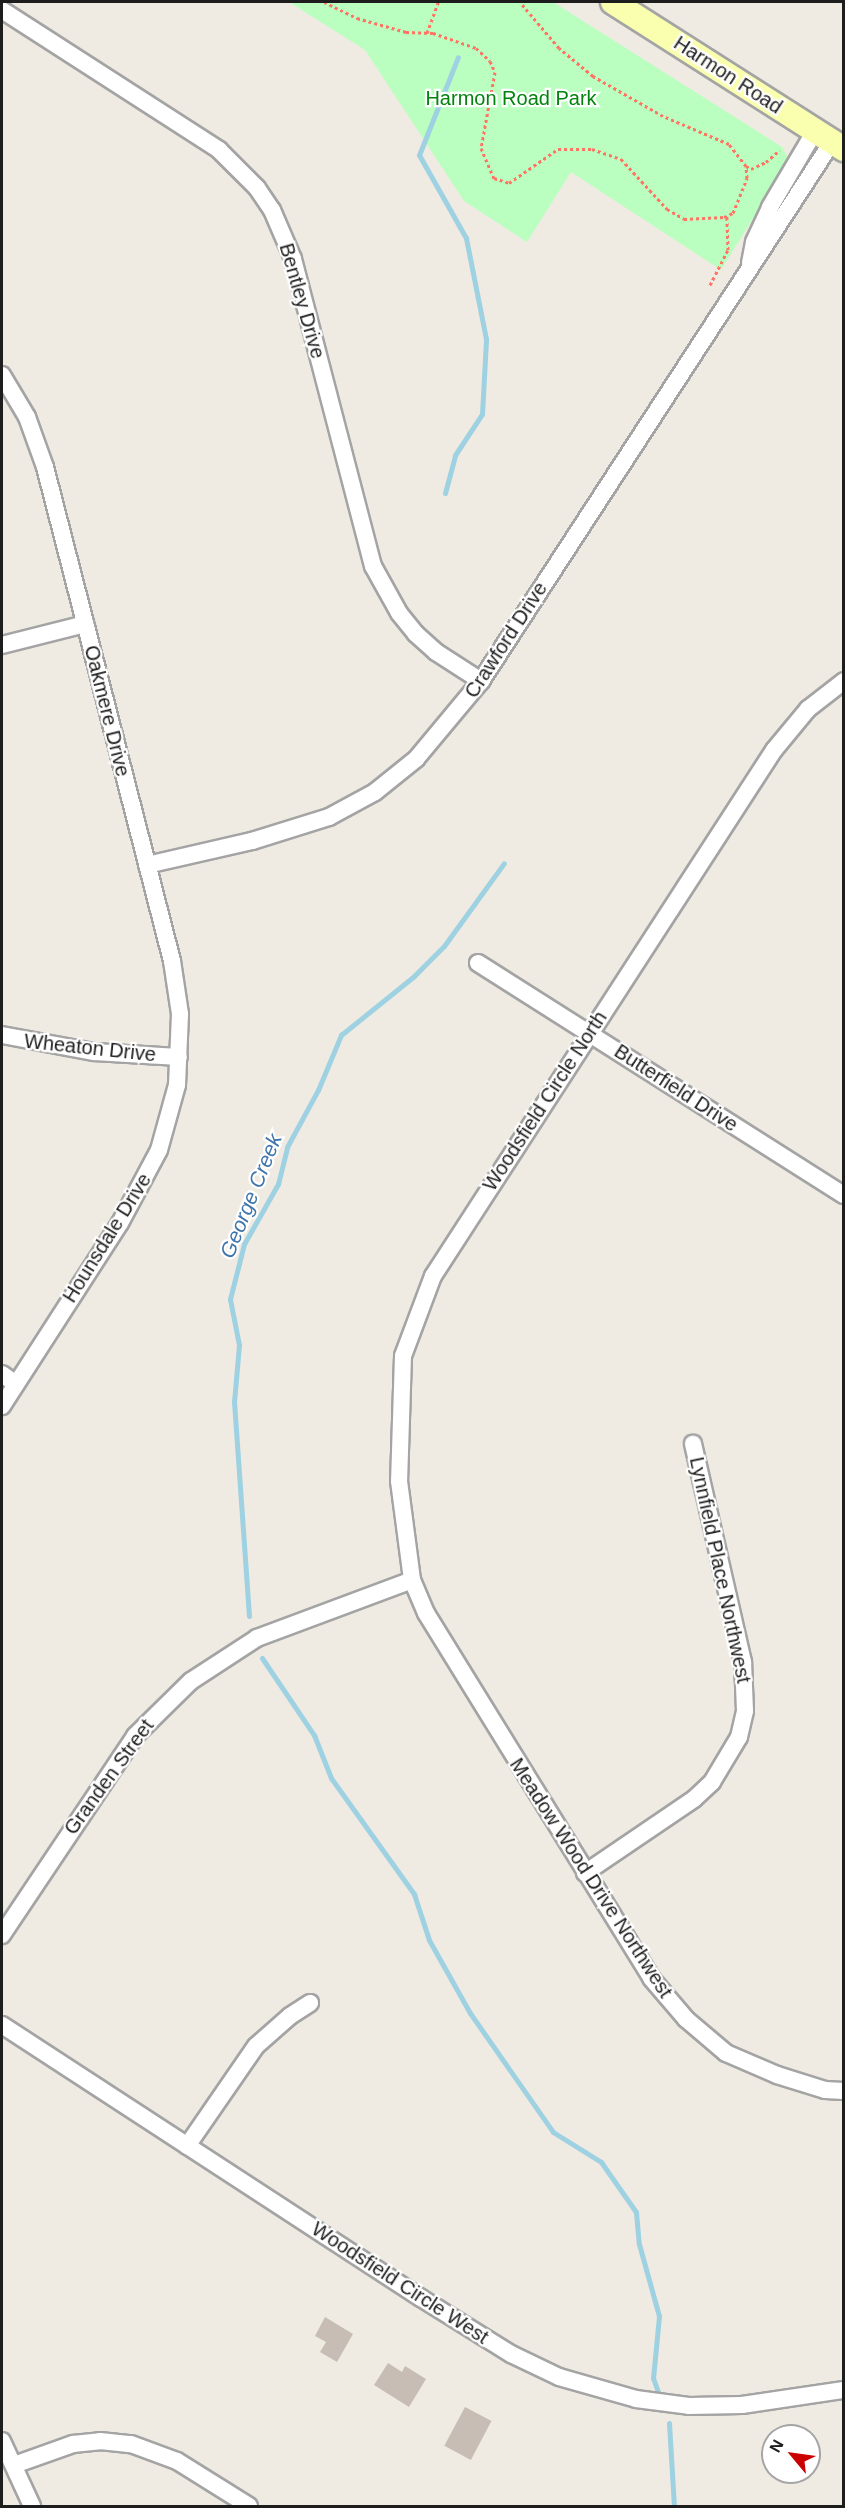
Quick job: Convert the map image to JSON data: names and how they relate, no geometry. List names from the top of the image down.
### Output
{
  "streets": {
    "main road": ["Harmon Road"],
    "street": [
      "Bentley Drive",
      "Crawford Drive",
      "Oakmere Drive",
      "Wheaton Drive",
      "Butterfield Drive",
      "Woodsfield Circle North",
      "Hounsdale Drive",
      "Lynnfield Place Northwest",
      "Granden Street",
      "Meadow Wood Drive Northwest",
      "Woodsfield Circle West"
    ]
  },
  "crossings": [
    ["Harmon Road", "Crawford Drive"],
    ["Bentley Drive", "Crawford Drive"],
    ["Crawford Drive", "Oakmere Drive"],
    ["Oakmere Drive", "Wheaton Drive"],
    ["Oakmere Drive", "Hounsdale Drive"],
    ["Wheaton Drive", "Hounsdale Drive"],
    ["Butterfield Drive", "Woodsfield Circle North"],
    ["Woodsfield Circle North", "Granden Street"],
    ["Woodsfield Circle North", "Meadow Wood Drive Northwest"],
    ["Lynnfield Place Northwest", "Meadow Wood Drive Northwest"],
    ["Granden Street", "Meadow Wood Drive Northwest"]
  ],
  "water": ["George Creek"],
  "parks": ["Harmon Road Park"],
  "north": "top left"
}
